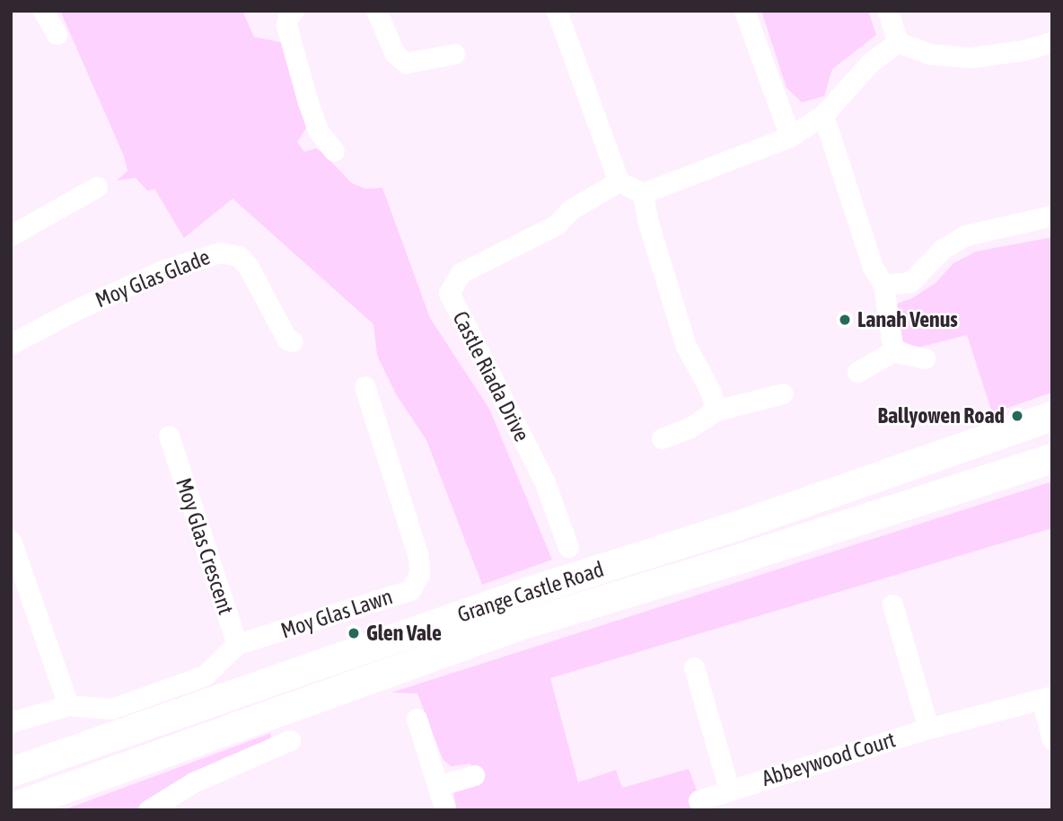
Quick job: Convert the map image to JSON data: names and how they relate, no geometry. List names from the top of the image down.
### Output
{
  "streets": {
    "main road": ["Grange Castle Road"],
    "street": [
      "Moy Glas Glade",
      "Castle Riada Drive",
      "Moy Glas Crescent",
      "Moy Glas Lawn",
      "Abbeywood Court"
    ]
  },
  "crossings": [
    ["Moy Glas Crescent", "Moy Glas Lawn"]
  ],
  "places": ["Lanah Venus", "Ballyowen Road", "Glen Vale"]
}
